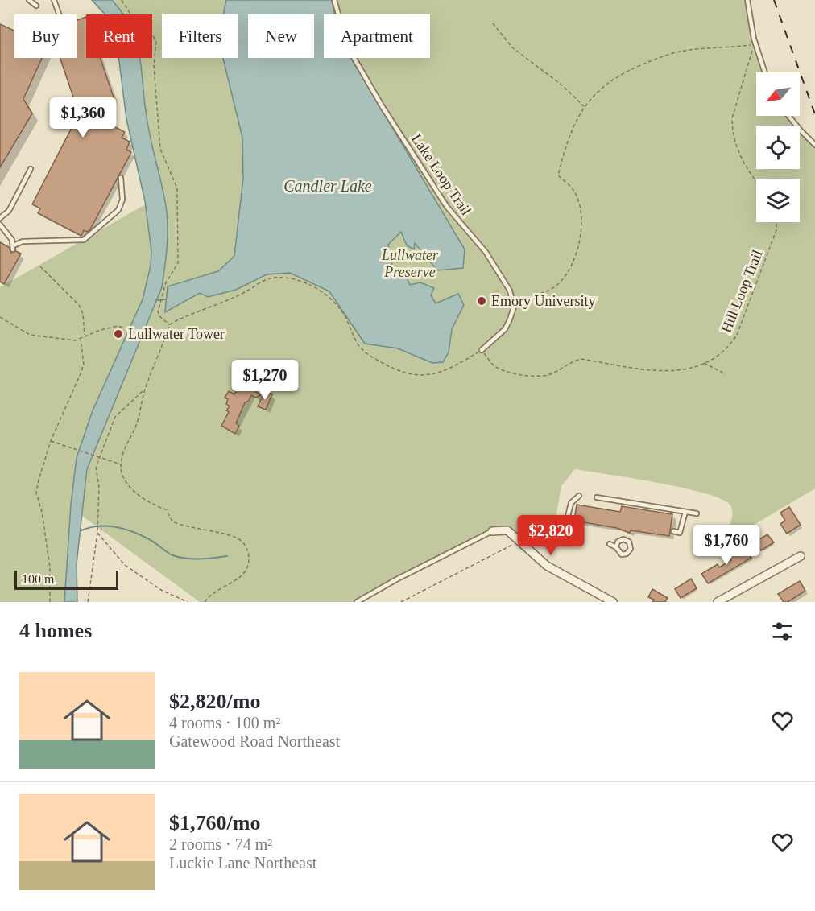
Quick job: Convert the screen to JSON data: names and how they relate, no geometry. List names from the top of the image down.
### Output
{
  "streets": {
    "lane": ["Lake Loop Trail"],
    "path": ["Hill Loop Trail"]
  },
  "water": ["Candler Lake"],
  "parks": ["Lullwater Preserve"],
  "places": ["Emory University", "Lullwater Tower"],
  "scale_bar": "100 m",
  "north": "bottom left",
  "page": {
    "chip": [
      "Buy",
      "Rent",
      "Filters",
      "New",
      "Apartment"
    ],
    "price": [
      "$1,360",
      "$1,270",
      "$2,820",
      "$1,760"
    ],
    "scale": "100 m",
    "heading": "4 homes",
    "list": [
      {
        "name": "$2,820/mo",
        "note": "4 rooms · 100 m² · Gatewood Road Northeast"
      },
      {
        "name": "$1,760/mo",
        "note": "2 rooms · 74 m² · Luckie Lane Northeast"
      }
    ]
  }
}
